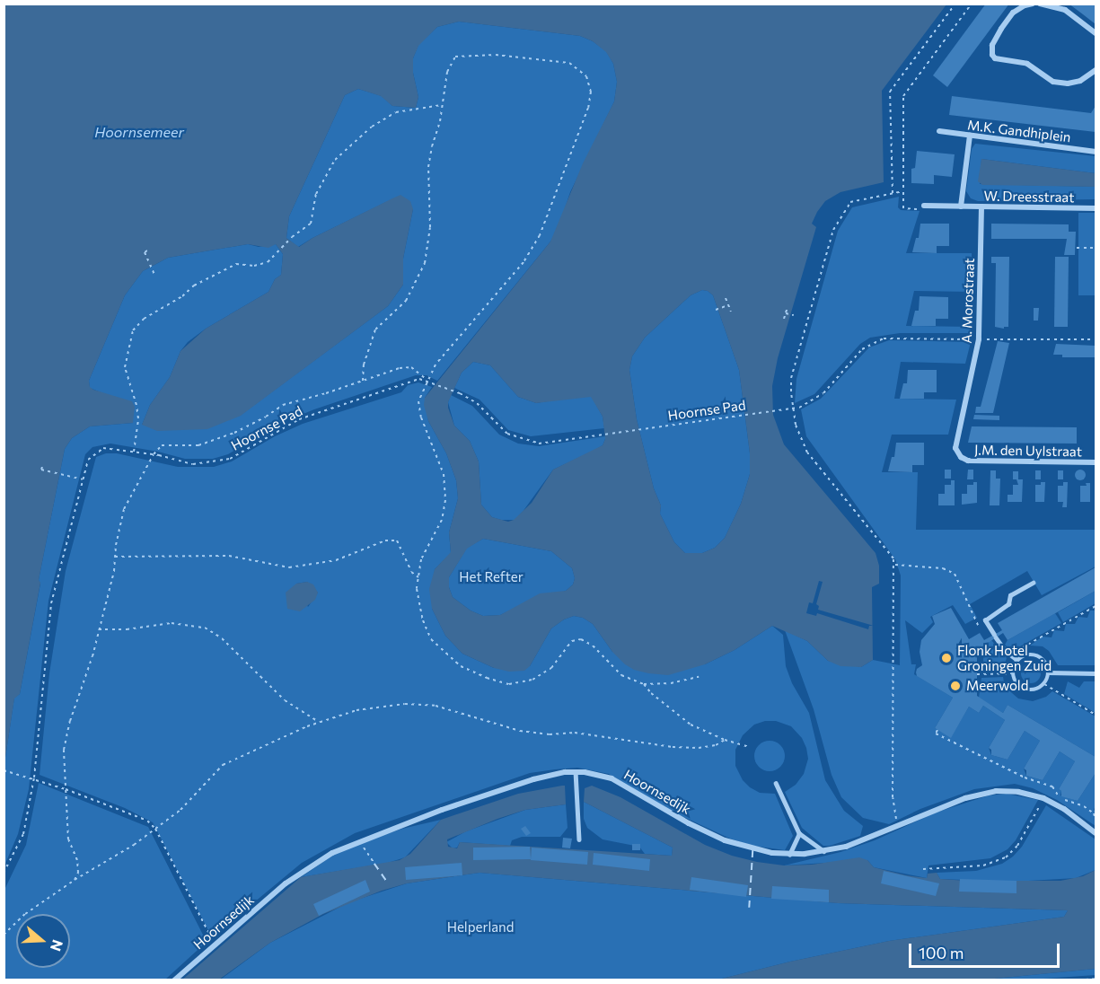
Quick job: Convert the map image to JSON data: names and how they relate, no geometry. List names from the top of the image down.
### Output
{
  "streets": {
    "street": [
      "M.K. Gandhiplein",
      "W. Dreesstraat",
      "A. Morostraat",
      "J.M. den Uylstraat",
      "Hoornsedijk"
    ],
    "path": ["Hoornse Pad"]
  },
  "crossings": [
    ["W. Dreesstraat", "A. Morostraat"],
    ["A. Morostraat", "J.M. den Uylstraat"]
  ],
  "water": ["Hoornsemeer"],
  "parks": ["Het Refter", "Helperland"],
  "places": ["Flonk Hotel Groningen Zuid", "Meerwold"],
  "scale_bar": "100 m",
  "north": "right"
}
